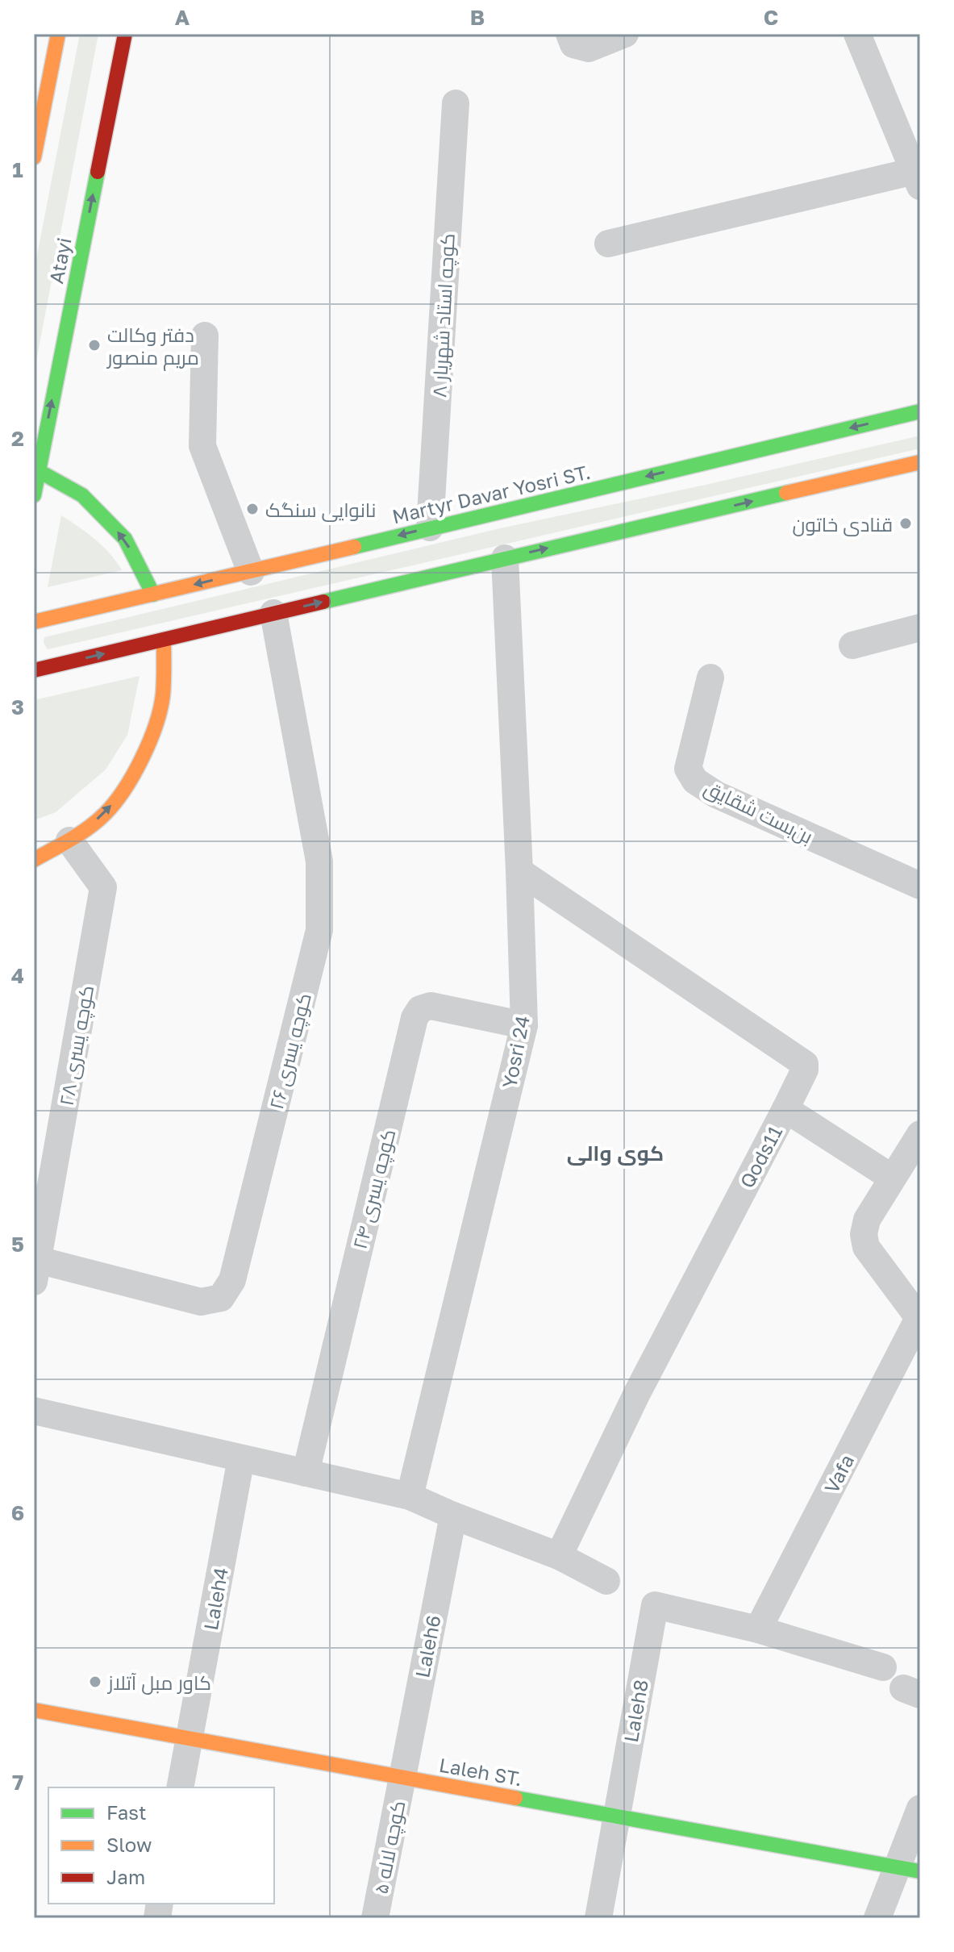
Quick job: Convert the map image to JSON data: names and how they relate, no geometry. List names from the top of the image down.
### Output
{
  "streets": {
    "main road": ["Atayi", "Martyr Davar Yosri ST.", "Laleh ST."],
    "street": [
      "کوچه استاد شهریار ۸",
      "بن‌بست شقایق",
      "کوچه یسری ۲۸",
      "کوچه یسری ۲۶",
      "Yosri 24",
      "Qods11",
      "کوچه یسری ۲۴",
      "Vafa",
      "Laleh4",
      "Laleh6",
      "Laleh8",
      "کوچه لاله ۵"
    ]
  },
  "crossings": [
    ["کوچه استاد شهریار ۸", "Martyr Davar Yosri ST."],
    ["کوچه یسری ۲۸", "کوچه یسری ۲۶"],
    ["Yosri 24", "Qods11"],
    ["Yosri 24", "کوچه یسری ۲۴"],
    ["Vafa", "Laleh8"],
    ["Laleh4", "Laleh ST."],
    ["Laleh6", "Laleh ST."],
    ["Laleh6", "کوچه لاله ۵"],
    ["Laleh8", "Laleh ST."],
    ["Laleh ST.", "کوچه لاله ۵"]
  ],
  "one_way": ["Atayi"],
  "districts": ["کوی والی"],
  "places": [
    "دفتر وکالت مریم منصور",
    "نانوایی سنگک",
    "قنادی خاتون",
    "کاور مبل آتلاز"
  ],
  "legend": ["Fast", "Slow", "Jam"],
  "grid": {
    "columns": ["A", "B", "C"],
    "rows": [
      "1",
      "2",
      "3",
      "4",
      "5",
      "6",
      "7"
    ]
  }
}
